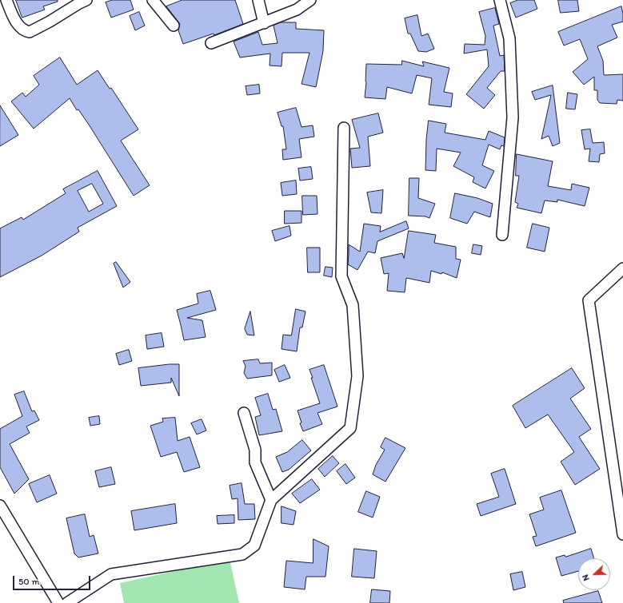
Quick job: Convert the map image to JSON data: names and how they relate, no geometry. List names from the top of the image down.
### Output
{
  "scale_bar": "50 m",
  "north": "left"
}
